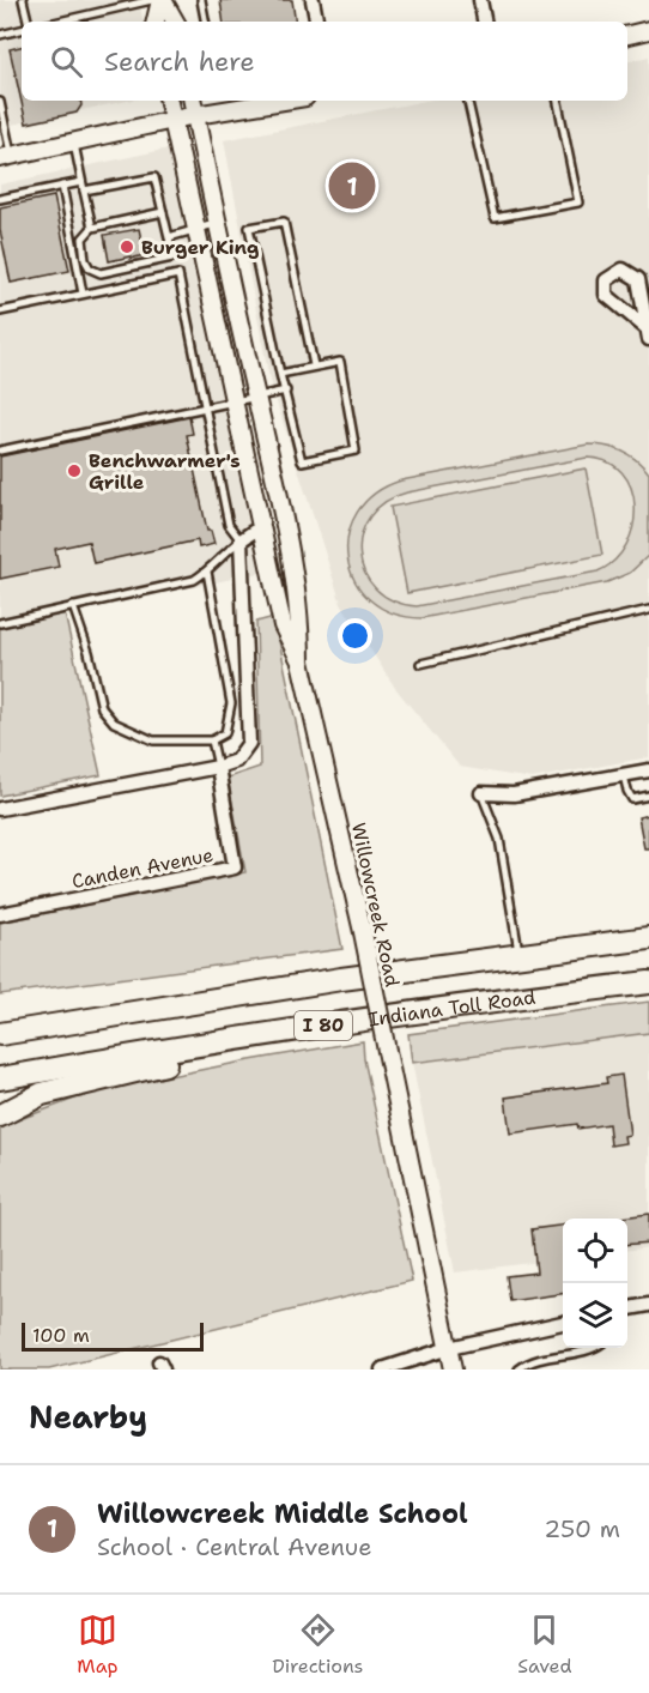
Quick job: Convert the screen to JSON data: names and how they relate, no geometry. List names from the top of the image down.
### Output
{
  "streets": {
    "highway": ["Indiana Toll Road", "I 80"],
    "main road": ["Willowcreek Road"],
    "street": ["Canden Avenue"]
  },
  "places": ["Burger King", "Benchwarmer's Grille"],
  "scale_bar": "100 m",
  "page": {
    "search": "Search here",
    "pins": "1",
    "scale": "100 m",
    "heading": "Nearby",
    "list": [
      {
        "mark": "1",
        "name": "Willowcreek Middle School",
        "note": "School · Central Avenue",
        "value": "250 m"
      }
    ],
    "nav": ["Map", "Directions", "Saved"]
  }
}
